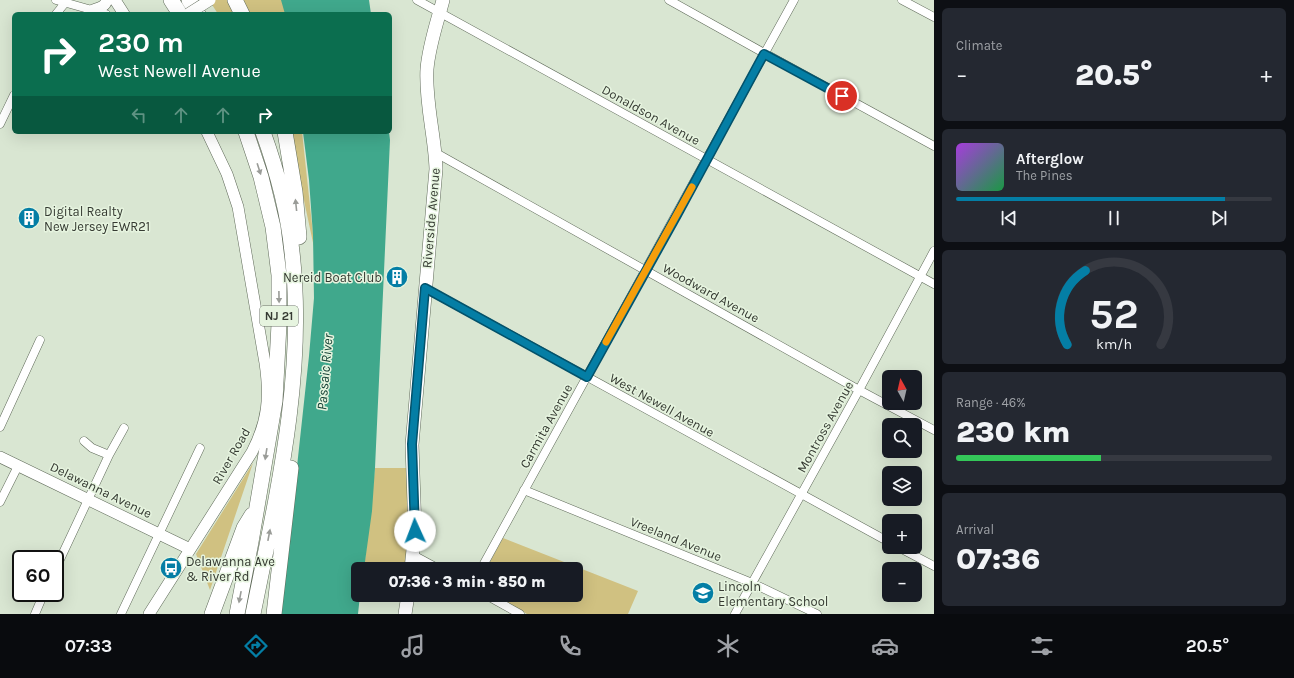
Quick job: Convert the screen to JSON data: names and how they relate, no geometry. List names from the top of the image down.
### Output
{
  "streets": {
    "highway": ["NJ 21"],
    "main road": ["Riverside Avenue"],
    "street": [
      "Donaldson Avenue",
      "Woodward Avenue",
      "West Newell Avenue",
      "Carmita Avenue",
      "Montross Avenue",
      "River Road",
      "Delawanna Avenue",
      "Vreeland Avenue"
    ]
  },
  "crossings": [
    ["Donaldson Avenue", "Riverside Avenue"],
    ["Donaldson Avenue", "Carmita Avenue"],
    ["Donaldson Avenue", "Montross Avenue"],
    ["Riverside Avenue", "Woodward Avenue"],
    ["Riverside Avenue", "West Newell Avenue"],
    ["Woodward Avenue", "Carmita Avenue"],
    ["Woodward Avenue", "Montross Avenue"],
    ["West Newell Avenue", "Carmita Avenue"],
    ["West Newell Avenue", "Montross Avenue"],
    ["Carmita Avenue", "Vreeland Avenue"],
    ["Montross Avenue", "Vreeland Avenue"],
    ["River Road", "Delawanna Avenue"]
  ],
  "water": ["Passaic River"],
  "places": {
    "building": ["Digital Realty New Jersey EWR21", "Nereid Boat Club"],
    "bus stop": ["Delawanna Ave & River Rd"],
    "school or university": ["Lincoln Elementary School"]
  },
  "north": "top",
  "page": {
    "tile": [
      "Climate",
      ["Range · 46%", "230 km"],
      ["Arrival", "07:36"]
    ],
    "turn": ["230 m", "West Newell Avenue"],
    "heat": ["−", "20.5°", "+"],
    "song": ["Afterglow", "The Pines"],
    "map_buttons": ["+", "−"],
    "limit": "60",
    "trip": "07:36 · 3 min · 850 m",
    "tabs": ["07:33", "20.5°"],
    "gauge": ["52", "km/h"]
  }
}
